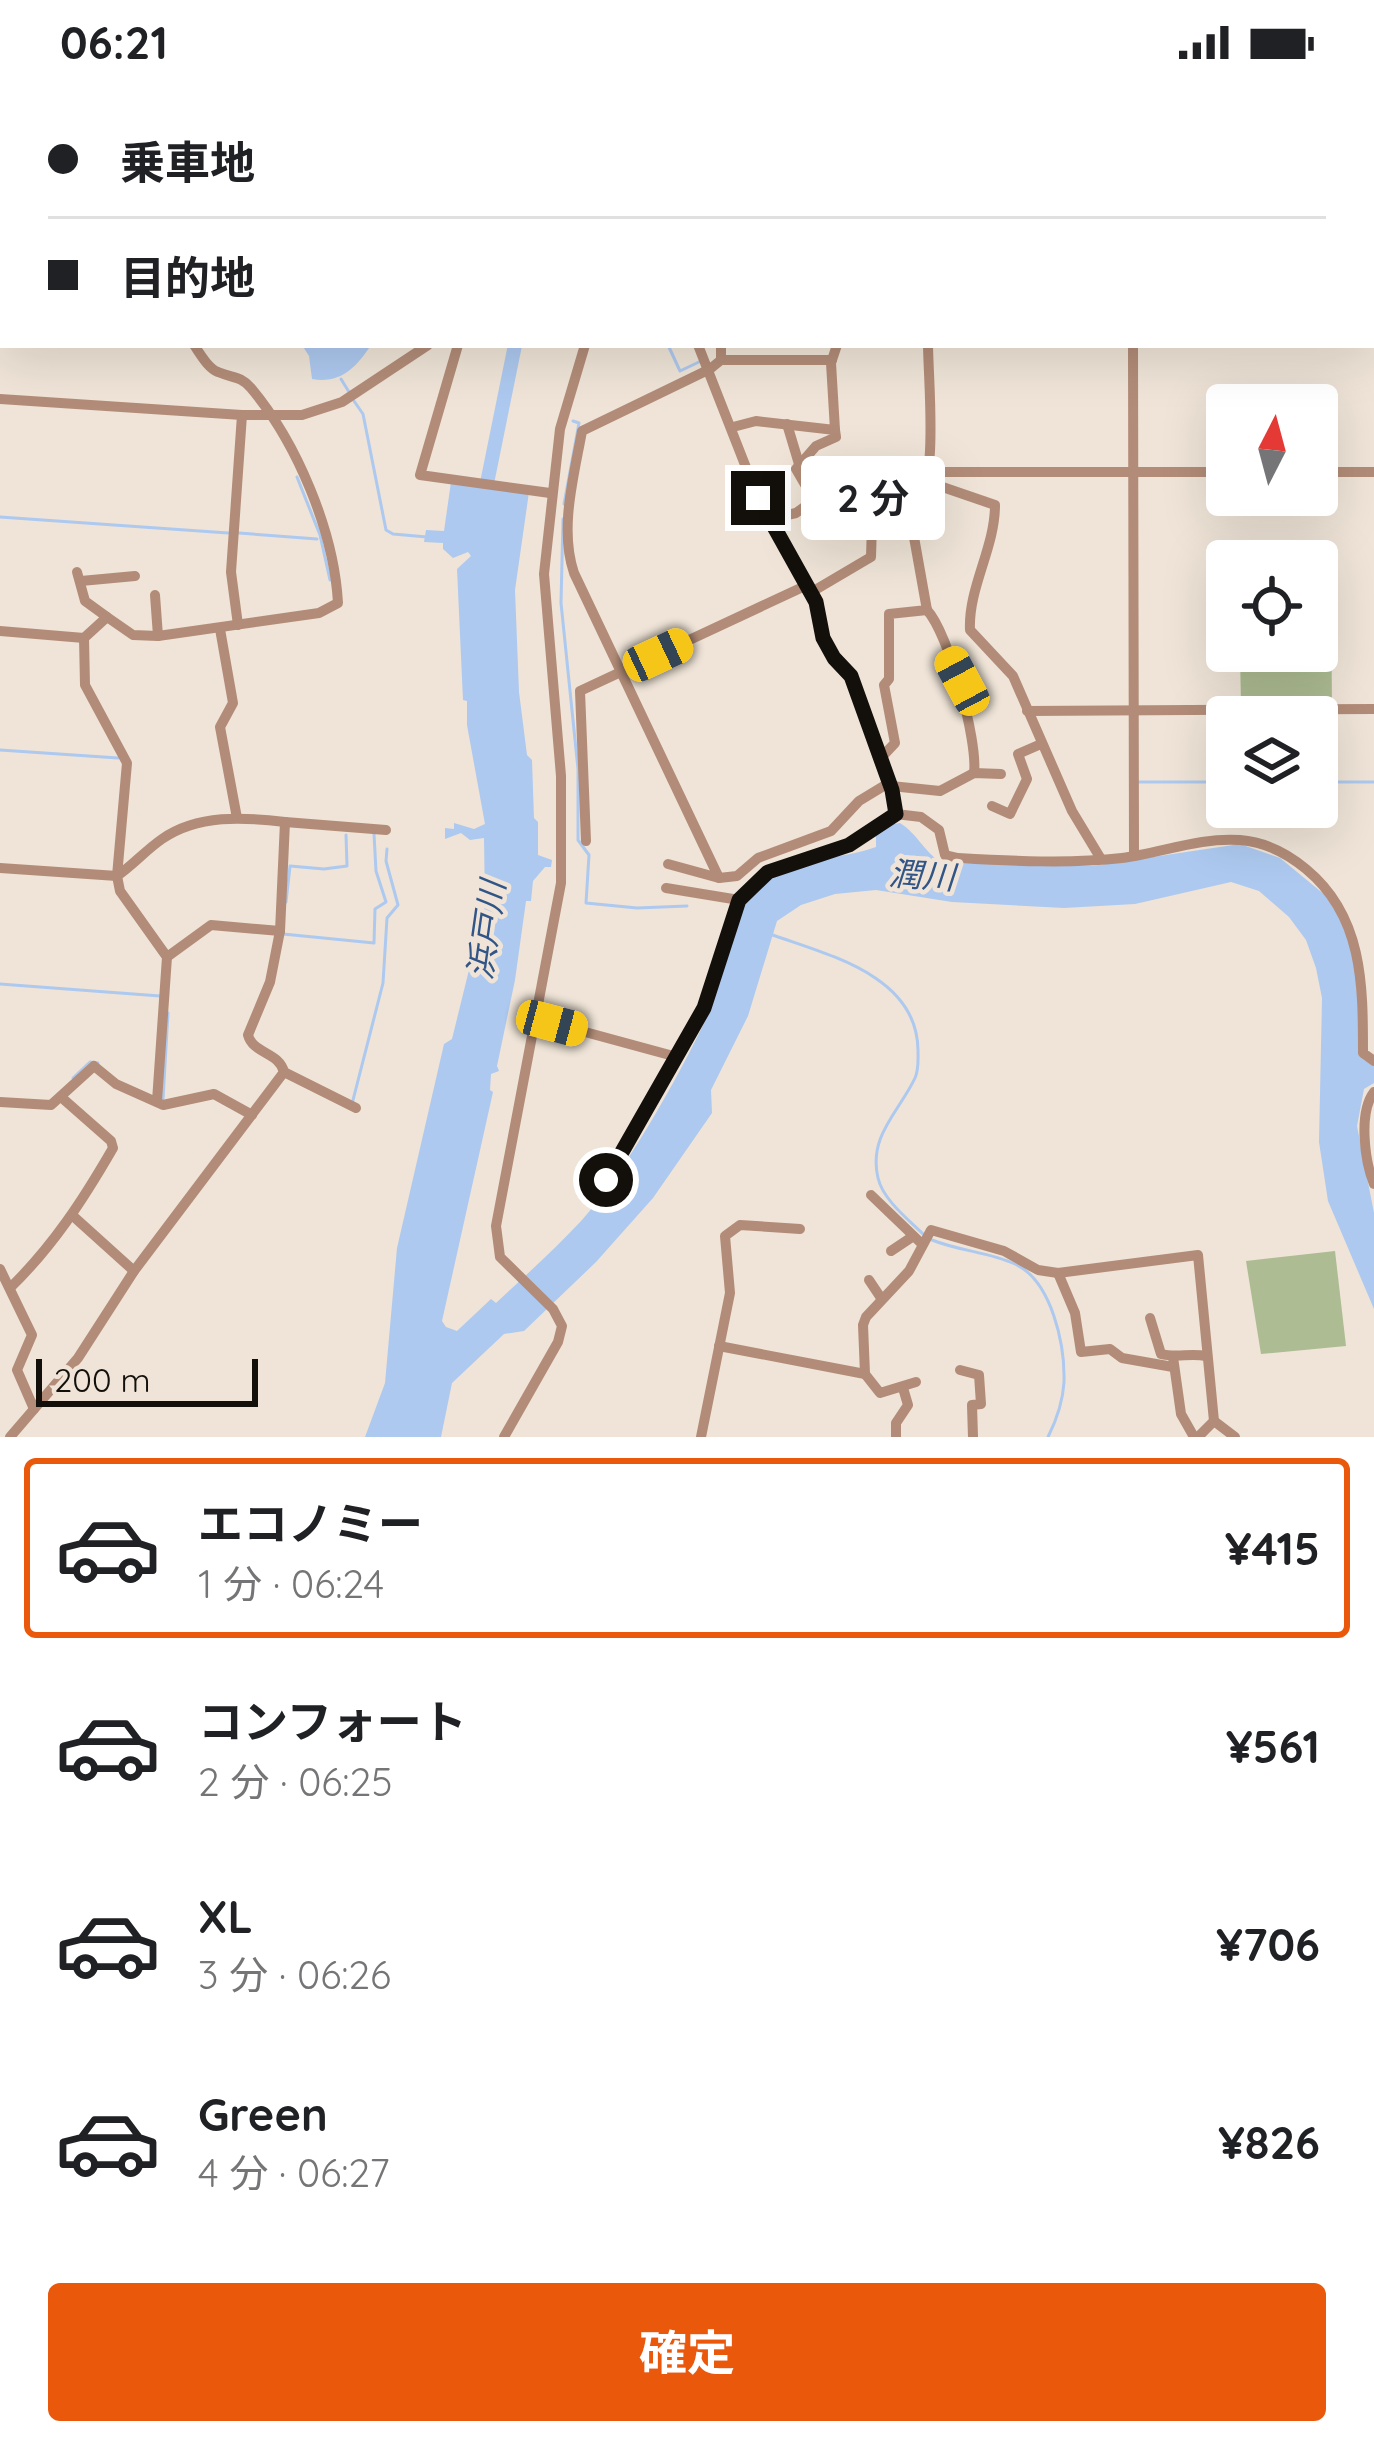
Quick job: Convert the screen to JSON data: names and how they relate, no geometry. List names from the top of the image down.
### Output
{
  "water": ["潤川", "浜戸川"],
  "scale_bar": "200 m",
  "north": "top",
  "page": {
    "status": "06:21",
    "banner": ["乗車地", "目的地"],
    "bubble": "2 分",
    "scale": "200 m",
    "list": [
      {
        "name": "エコノミー",
        "note": "1 分 · 06:24",
        "value": "¥415"
      },
      {
        "name": "コンフォート",
        "note": "2 分 · 06:25",
        "value": "¥561"
      },
      {
        "name": "XL",
        "note": "3 分 · 06:26",
        "value": "¥706"
      },
      {
        "name": "Green",
        "note": "4 分 · 06:27",
        "value": "¥826"
      }
    ],
    "buttons": "確定"
  }
}
